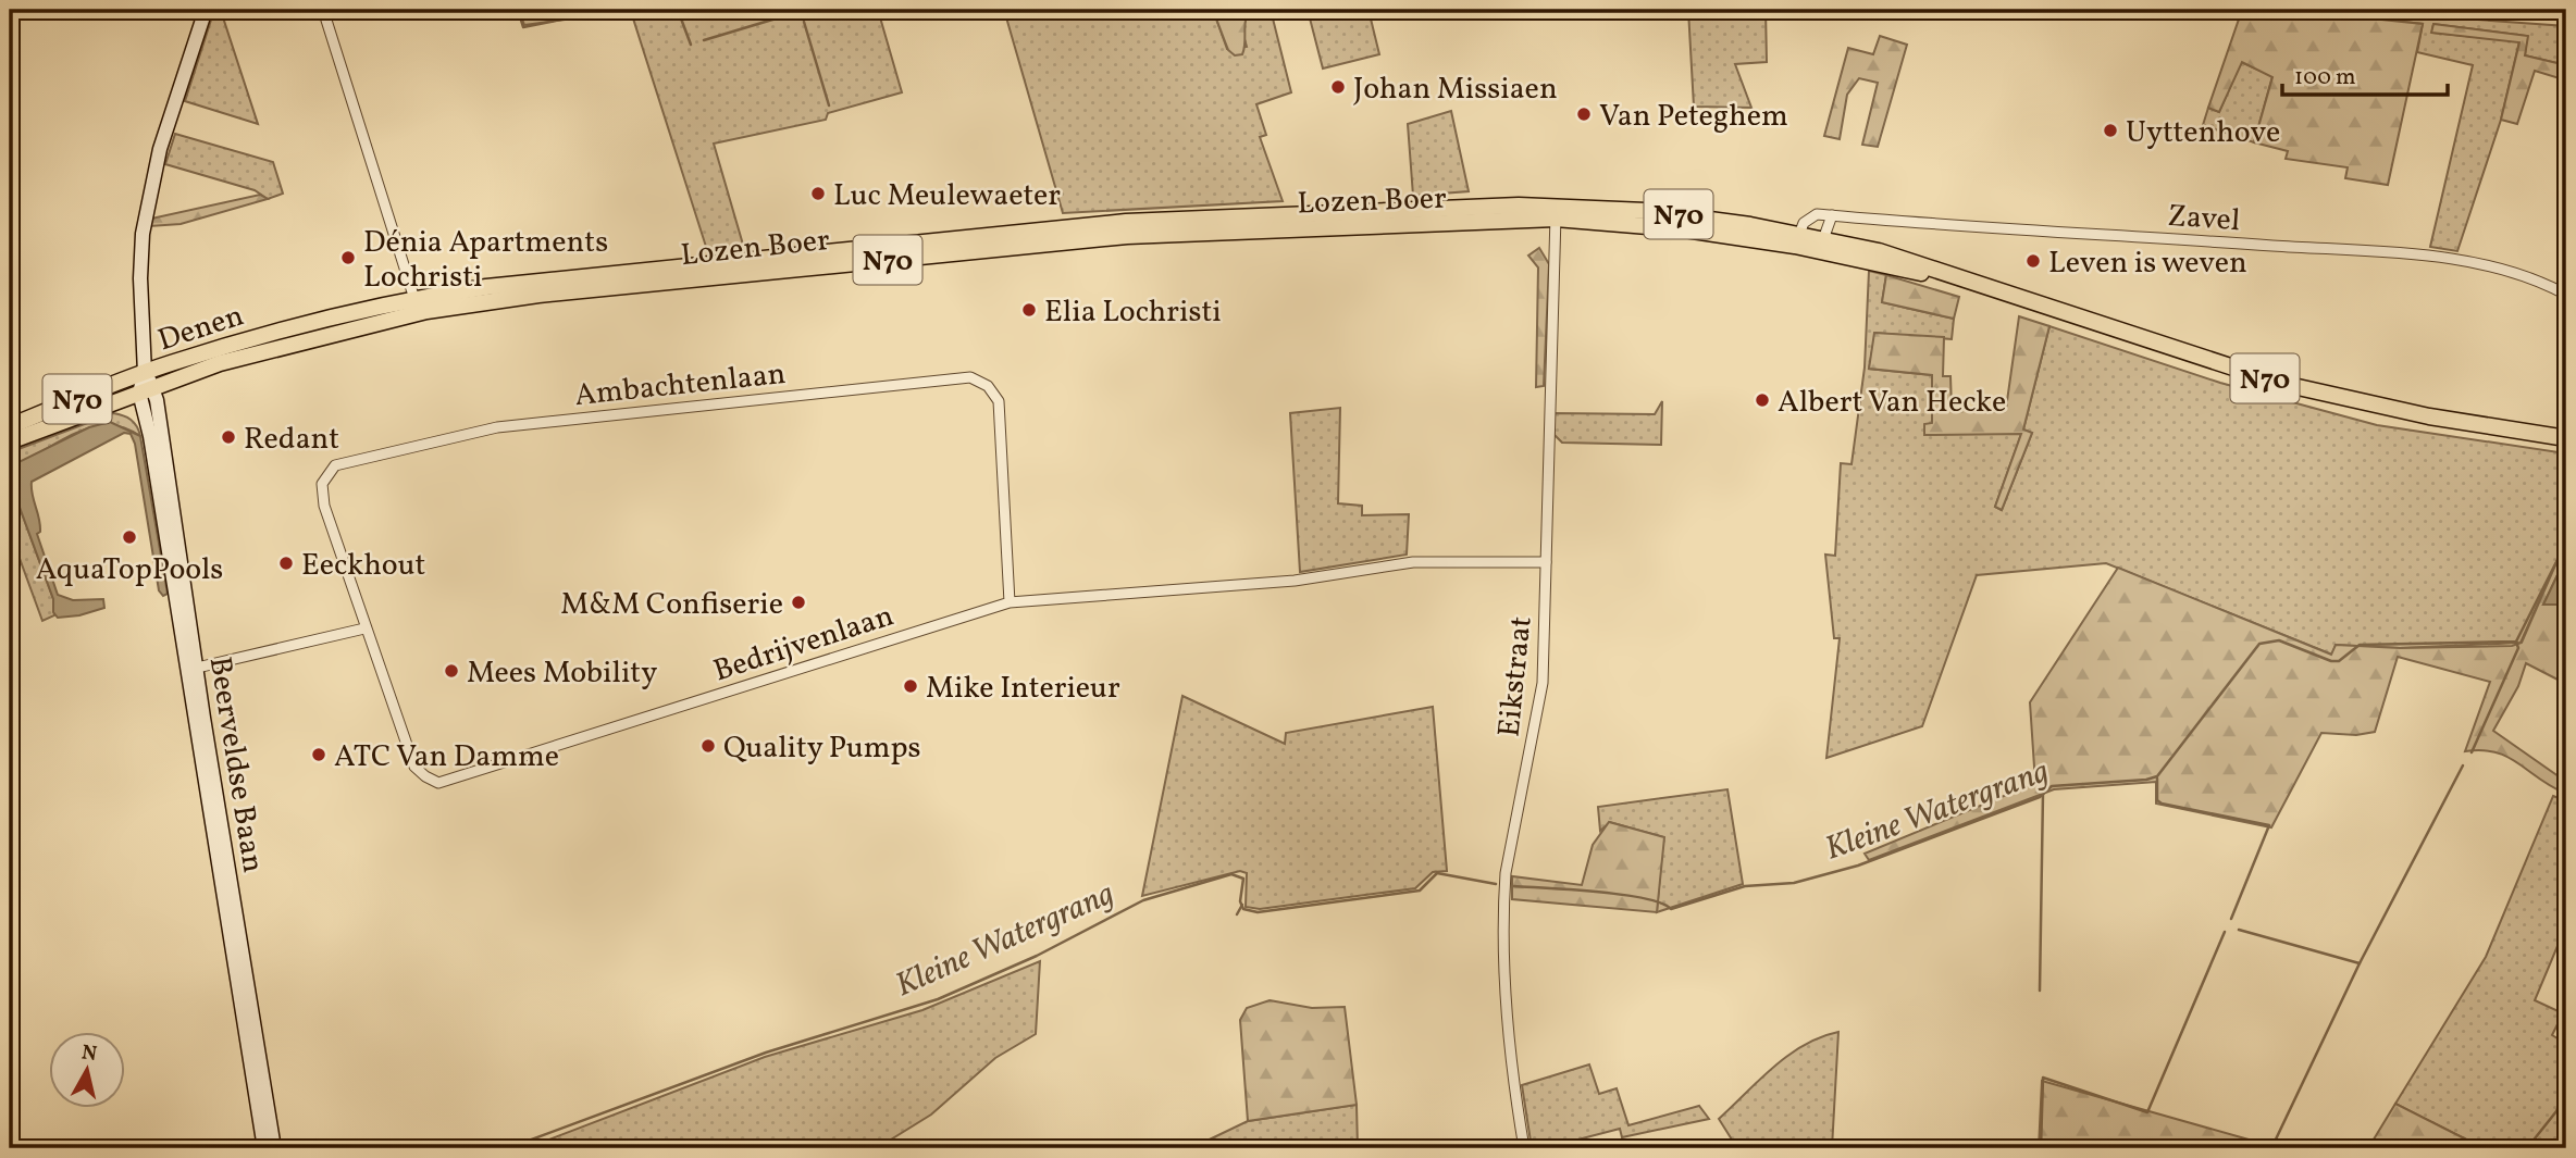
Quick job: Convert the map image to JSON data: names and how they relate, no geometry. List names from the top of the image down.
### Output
{
  "streets": {
    "main road": [
      "Lozen Boer",
      "N70",
      "Denen",
      "Beerveldse Baan"
    ],
    "street": [
      "Zavel",
      "Ambachtenlaan",
      "Bedrijvenlaan",
      "Eikstraat"
    ]
  },
  "crossings": [
    ["Lozen Boer", "N70"],
    ["Lozen Boer", "Denen"],
    ["Lozen Boer", "Eikstraat"],
    ["Lozen Boer", "Beerveldse Baan"],
    ["N70", "Zavel"],
    ["N70", "Eikstraat"],
    ["Denen", "Beerveldse Baan"],
    ["Ambachtenlaan", "Bedrijvenlaan"],
    ["Bedrijvenlaan", "Eikstraat"]
  ],
  "water": ["Kleine Watergrang"],
  "places": [
    "Johan Missiaen",
    "Van Peteghem",
    "Uyttenhove",
    "Luc Meulewaeter",
    "Dénia Apartments Lochristi",
    "Leven is weven",
    "Elia Lochristi",
    "Albert Van Hecke",
    "Redant",
    "AquaTopPools",
    "Eeckhout",
    "M&M Confiserie",
    "Mees Mobility",
    "Mike Interieur",
    "Quality Pumps",
    "ATC Van Damme"
  ],
  "scale_bar": "100 m",
  "north": "top"
}
